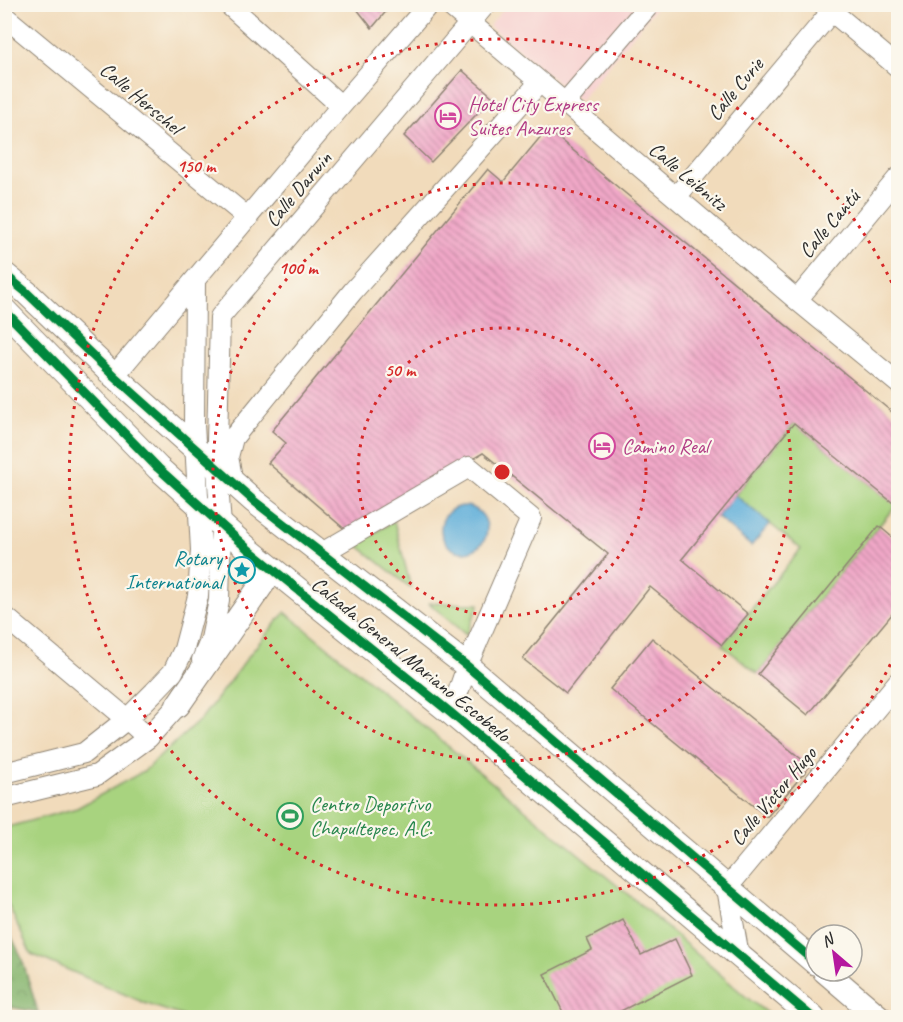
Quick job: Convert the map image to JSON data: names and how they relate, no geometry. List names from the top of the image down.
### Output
{
  "streets": {
    "main road": ["Calzada General Mariano Escobedo"],
    "street": [
      "Calle Curie",
      "Calle Herschel",
      "Calle Leibnitz",
      "Calle Darwin",
      "Calle Cantú",
      "Calle Víctor Hugo"
    ]
  },
  "crossings": [
    ["Calle Curie", "Calle Leibnitz"],
    ["Calle Herschel", "Calle Darwin"],
    ["Calle Leibnitz", "Calle Darwin"],
    ["Calle Leibnitz", "Calle Cantú"],
    ["Calle Darwin", "Calzada General Mariano Escobedo"],
    ["Calzada General Mariano Escobedo", "Calle Víctor Hugo"]
  ],
  "places": {
    "hotel": ["Hotel City Express Suites Anzures", "Camino Real"],
    "place": ["Rotary International"],
    "sports": ["Centro Deportivo Chapultepec, A.C."]
  },
  "north": "top left",
  "rings": ["150 m", "100 m", "50 m"]
}
